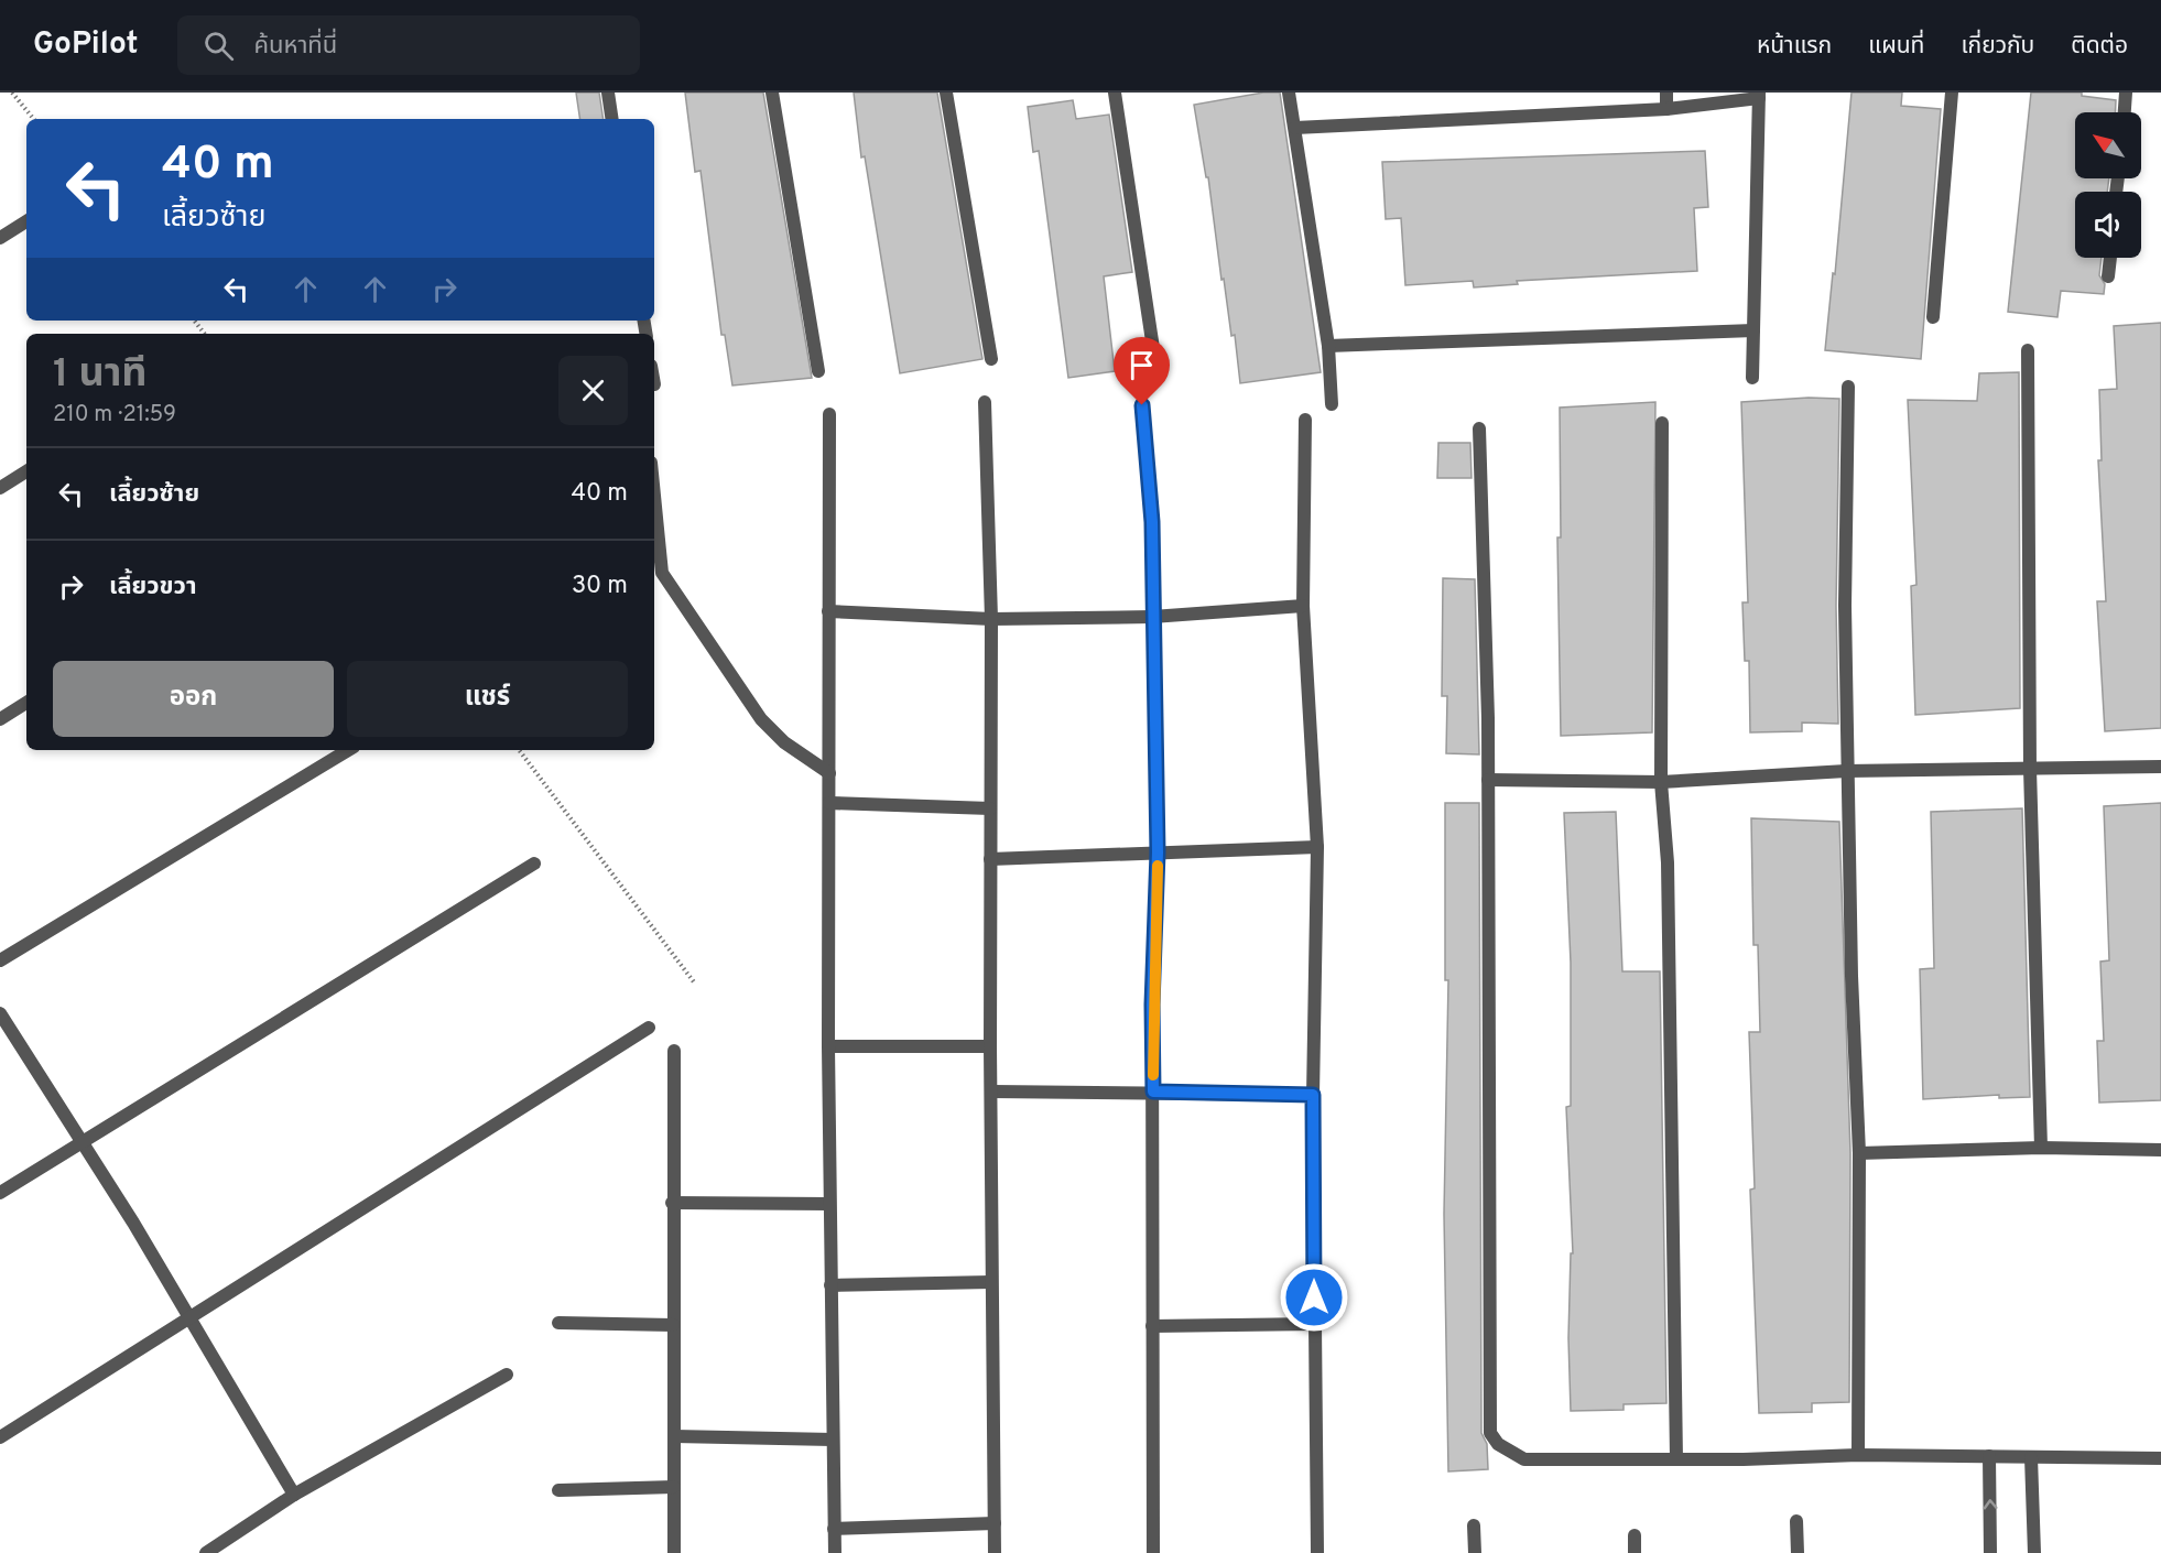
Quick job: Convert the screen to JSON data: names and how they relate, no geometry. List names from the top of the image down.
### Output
{
  "north": "top left",
  "page": {
    "header": "GoPilot",
    "search": "ค้นหาที่นี่",
    "nav": [
      "หน้าแรก",
      "แผนที่",
      "เกี่ยวกับ",
      "ติดต่อ"
    ],
    "turn": ["40 m", "เลี้ยวซ้าย"],
    "heading": ["1 นาที", "210 m · 21:59"],
    "list": [
      {
        "name": "เลี้ยวซ้าย",
        "value": "40 m"
      },
      {
        "name": "เลี้ยวขวา",
        "value": "30 m"
      }
    ],
    "buttons": ["ออก", "แชร์"]
  }
}
